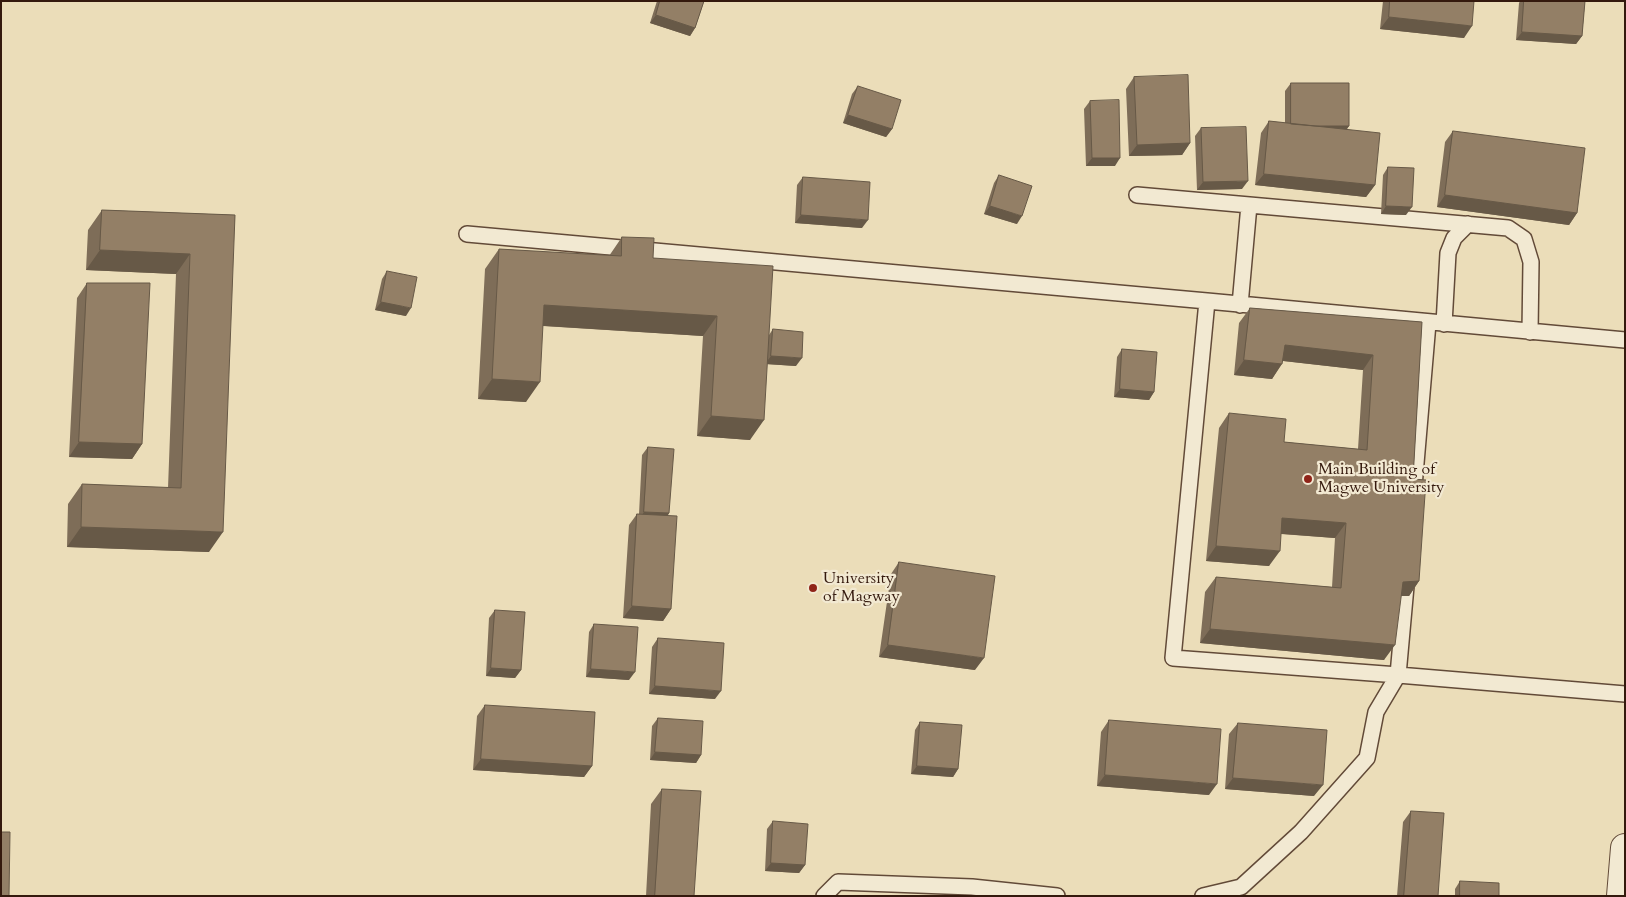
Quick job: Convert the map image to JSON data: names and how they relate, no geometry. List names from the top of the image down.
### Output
{
  "places": ["Main Building of Magwe University", "University of Magway"]
}
